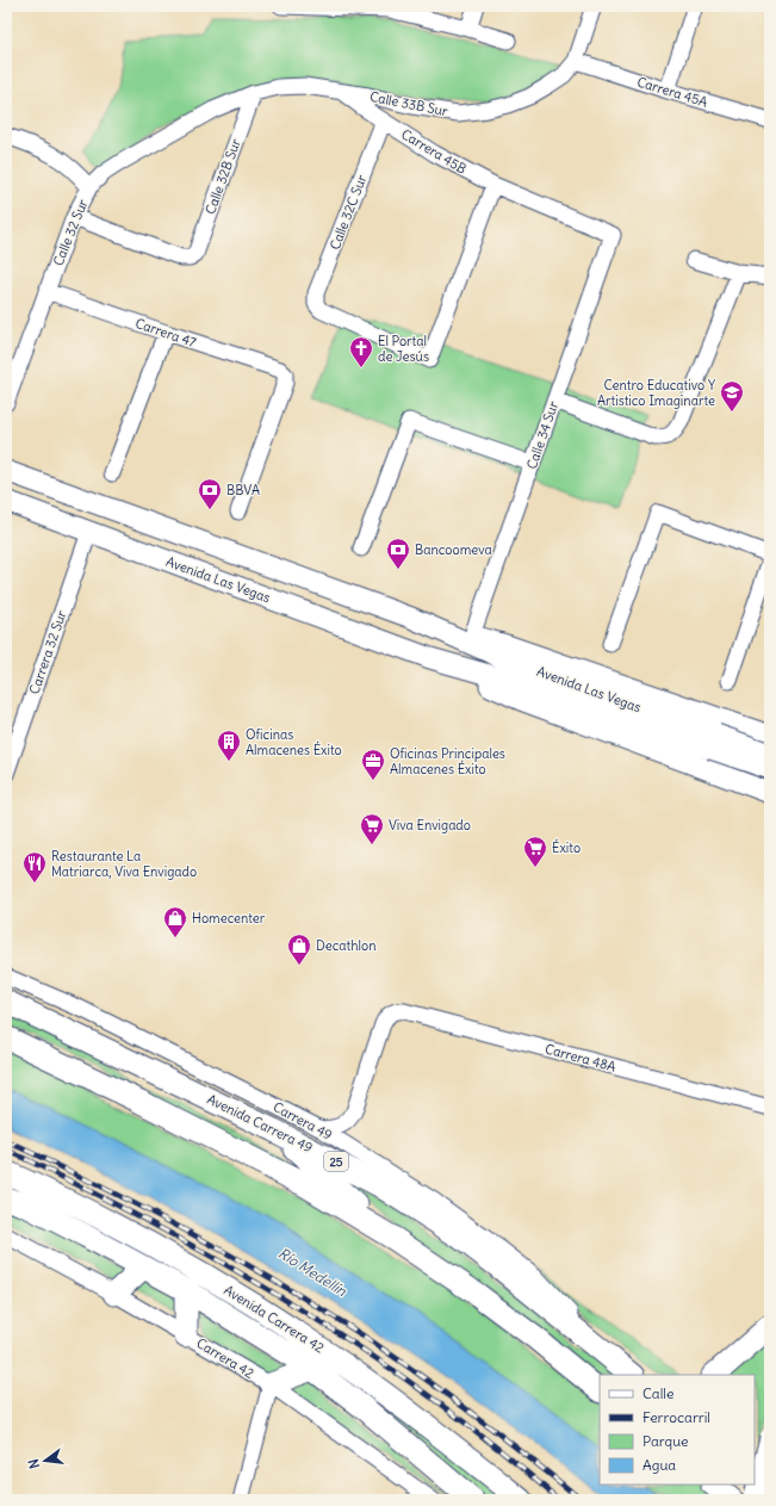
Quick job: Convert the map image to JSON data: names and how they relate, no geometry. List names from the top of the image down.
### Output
{
  "streets": {
    "highway": ["Avenida Carrera 49", "25", "Avenida Carrera 42"],
    "main road": ["Avenida Las Vegas"],
    "street": [
      "Carrera 45A",
      "Calle 33B Sur",
      "Carrera 45B",
      "Calle 32B Sur",
      "Calle 32C Sur",
      "Calle 32 Sur",
      "Carrera 47",
      "Calle 34 Sur",
      "Carrera 32 Sur",
      "Carrera 48A",
      "Carrera 49",
      "Carrera 42"
    ]
  },
  "crossings": [
    ["Carrera 45A", "Calle 33B Sur"],
    ["Calle 33B Sur", "Carrera 45B"],
    ["Carrera 45B", "Calle 32B Sur"],
    ["Carrera 45B", "Calle 32C Sur"],
    ["Carrera 45B", "Calle 32 Sur"],
    ["Carrera 45B", "Calle 34 Sur"],
    ["Calle 32B Sur", "Calle 32 Sur"],
    ["Calle 32 Sur", "Carrera 47"],
    ["Calle 34 Sur", "Avenida Las Vegas"],
    ["Avenida Las Vegas", "Carrera 32 Sur"],
    ["Carrera 48A", "Carrera 49"],
    ["Carrera 49", "Avenida Carrera 49"]
  ],
  "water": ["Río Medellín"],
  "places": {
    "church": ["El Portal de Jesús"],
    "school or university": ["Centro Educativo Y Artistico Imaginarte"],
    "bank": ["BBVA", "Bancoomeva"],
    "building": ["Oficinas Almacenes Éxito"],
    "office": ["Oficinas Principales Almacenes Éxito"],
    "supermarket": ["Viva Envigado", "Éxito"],
    "restaurant": ["Restaurante La Matriarca, Viva Envigado"],
    "shop": ["Homecenter", "Decathlon"]
  },
  "legend": [
    "Calle",
    "Ferrocarril",
    "Parque",
    "Agua"
  ],
  "north": "left"
}
